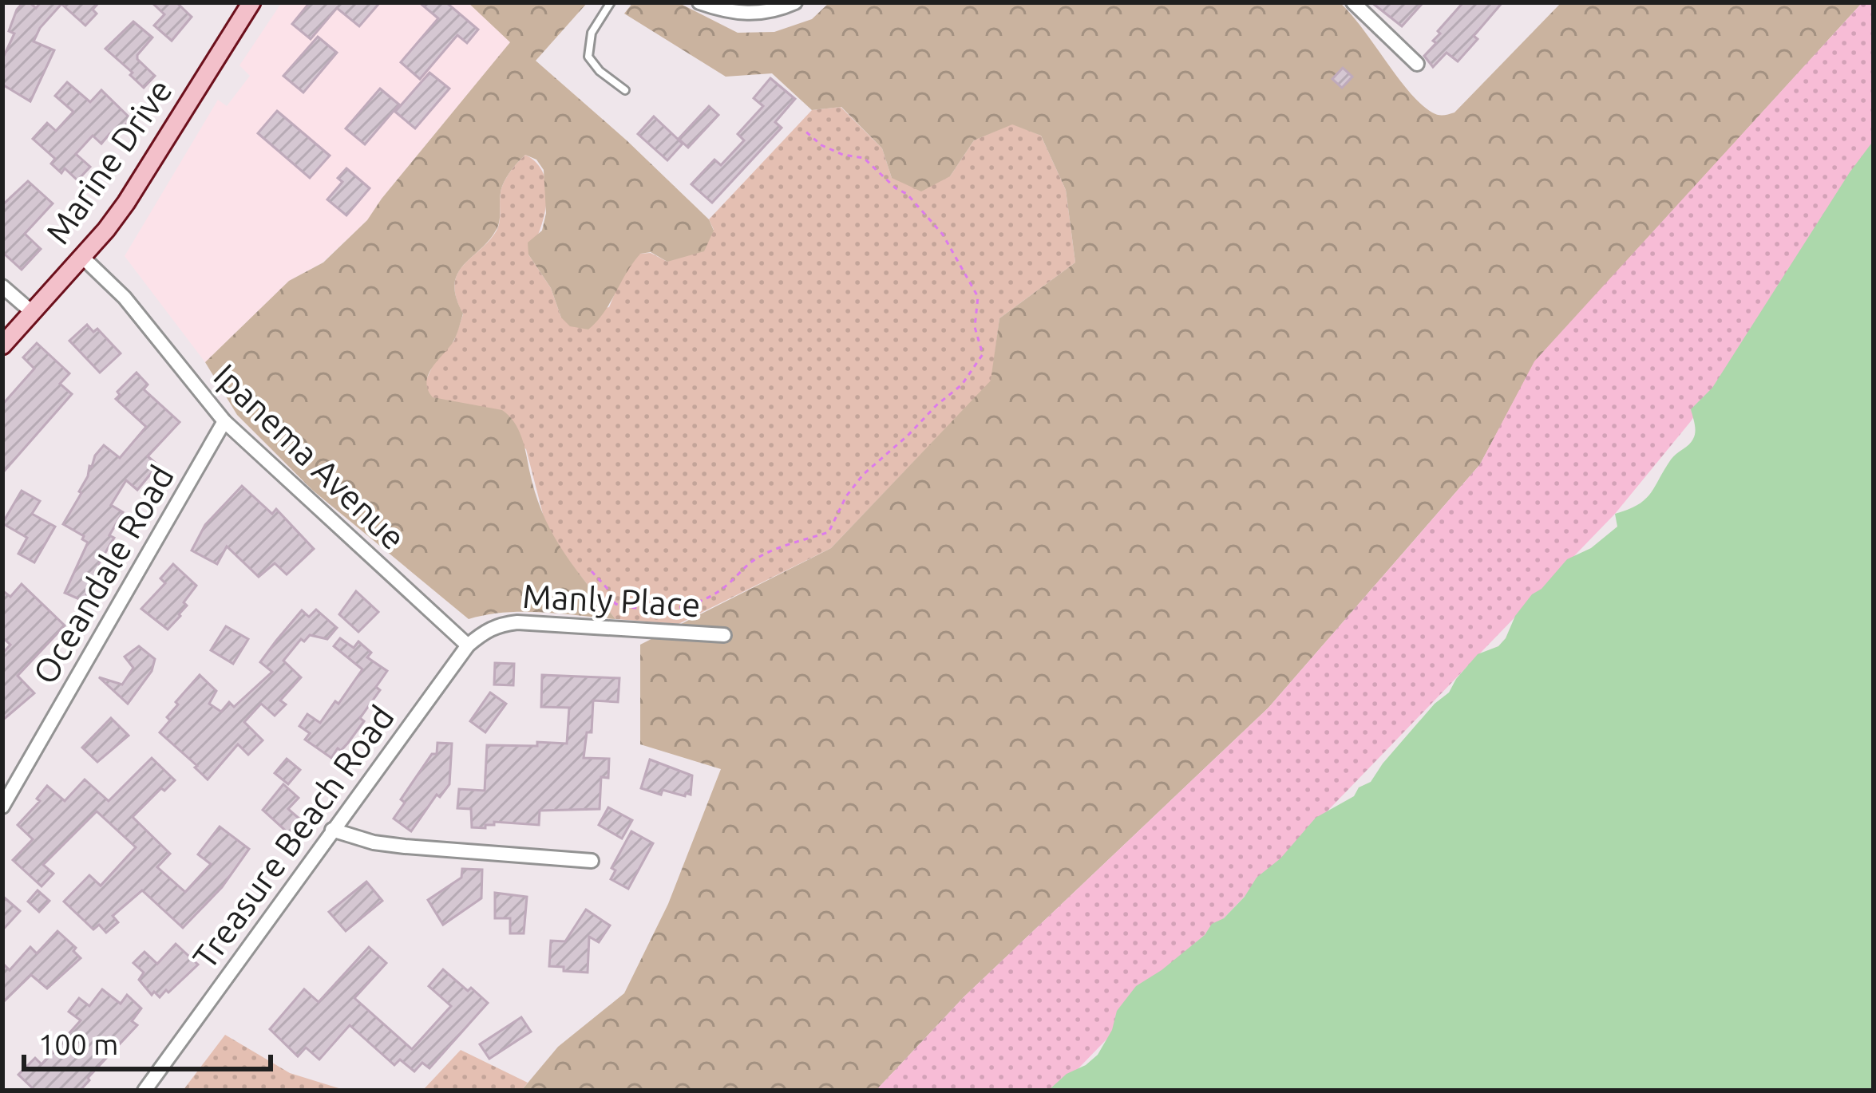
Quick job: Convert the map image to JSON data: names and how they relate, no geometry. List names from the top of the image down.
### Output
{
  "streets": {
    "street": [
      "Marine Drive",
      "Ipanema Avenue",
      "Oceandale Road",
      "Manly Place",
      "Treasure Beach Road"
    ]
  },
  "crossings": [
    ["Marine Drive", "Ipanema Avenue"],
    ["Ipanema Avenue", "Oceandale Road"],
    ["Ipanema Avenue", "Treasure Beach Road"],
    ["Manly Place", "Treasure Beach Road"]
  ],
  "scale_bar": "100 m"
}
